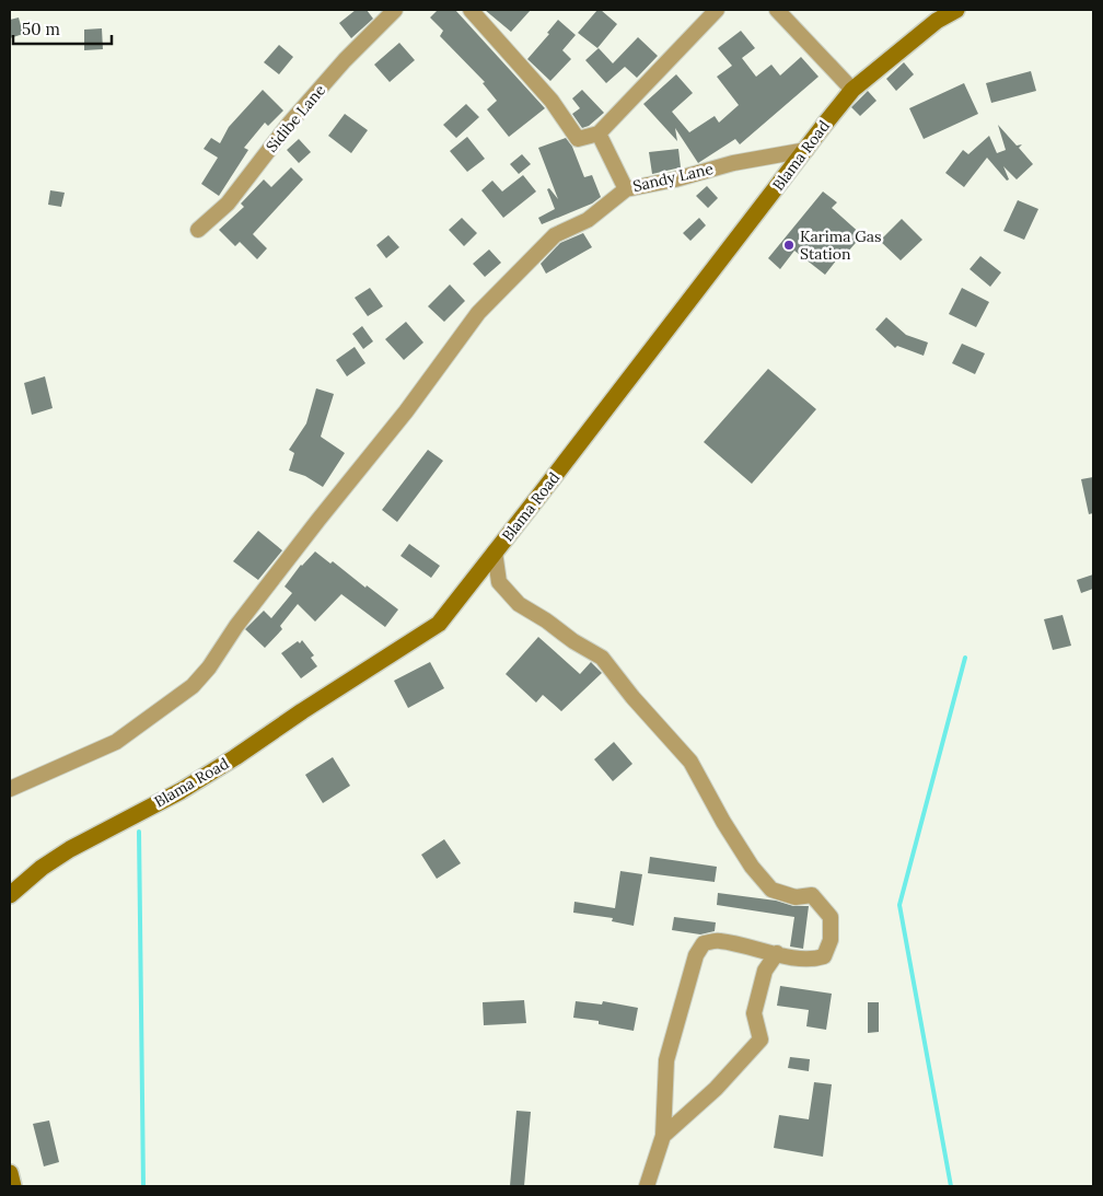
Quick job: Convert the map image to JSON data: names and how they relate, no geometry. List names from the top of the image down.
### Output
{
  "streets": {
    "street": ["Sidibe Lane", "Blama Road", "Sandy Lane"]
  },
  "crossings": [
    ["Blama Road", "Sandy Lane"]
  ],
  "places": ["Karima Gas Station"],
  "scale_bar": "50 m"
}
